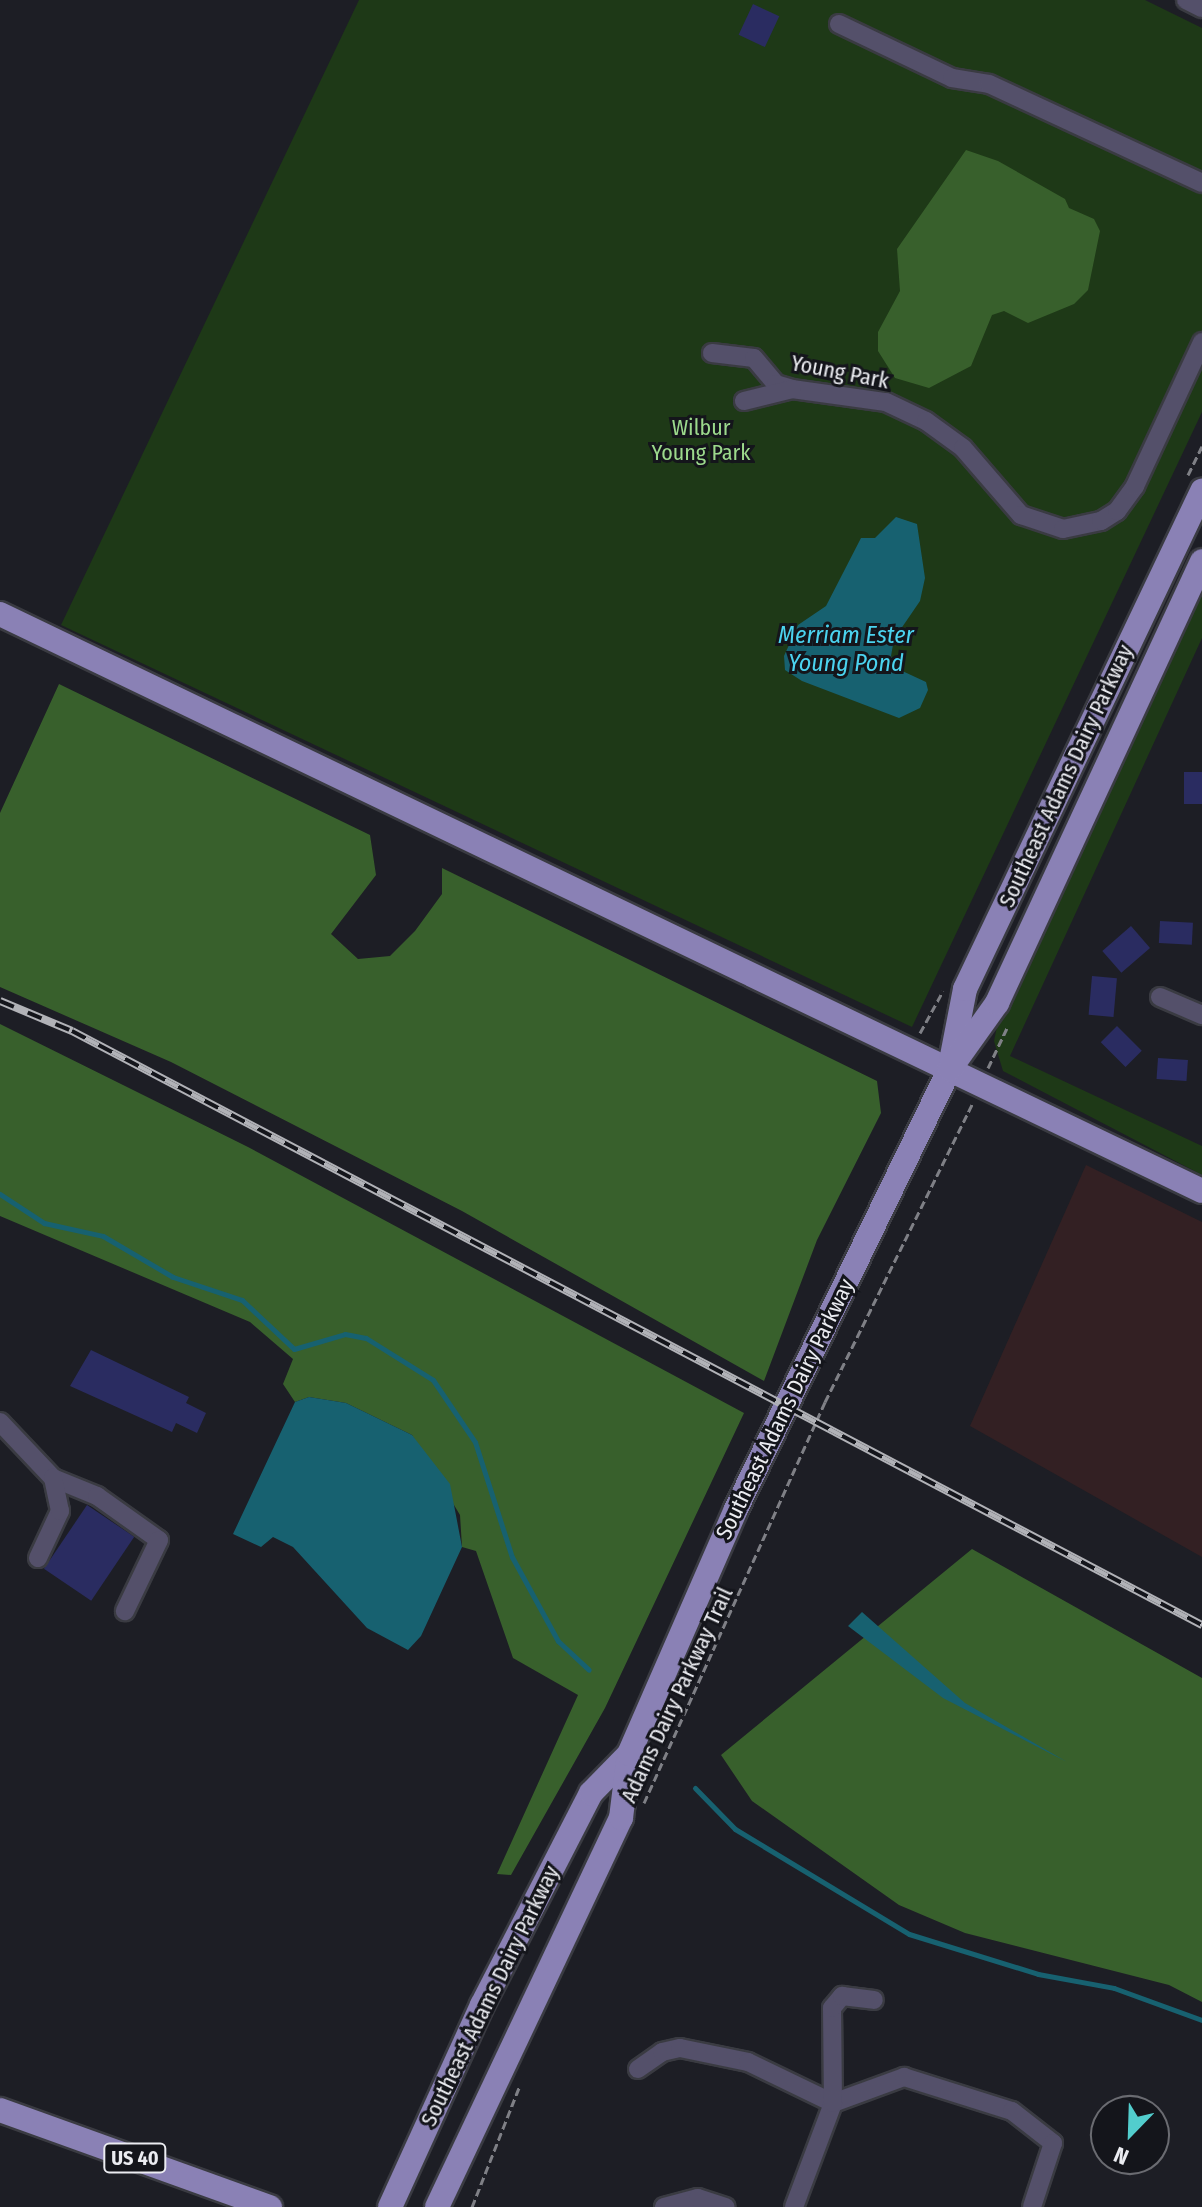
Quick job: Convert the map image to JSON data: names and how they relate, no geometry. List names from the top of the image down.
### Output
{
  "streets": {
    "main road": ["Southeast Adams Dairy Parkway", "US 40"],
    "street": ["Young Park"],
    "path": ["Adams Dairy Parkway Trail"]
  },
  "water": ["Merriam Ester Young Pond"],
  "parks": ["Wilbur Young Park"],
  "north": "bottom left"
}
